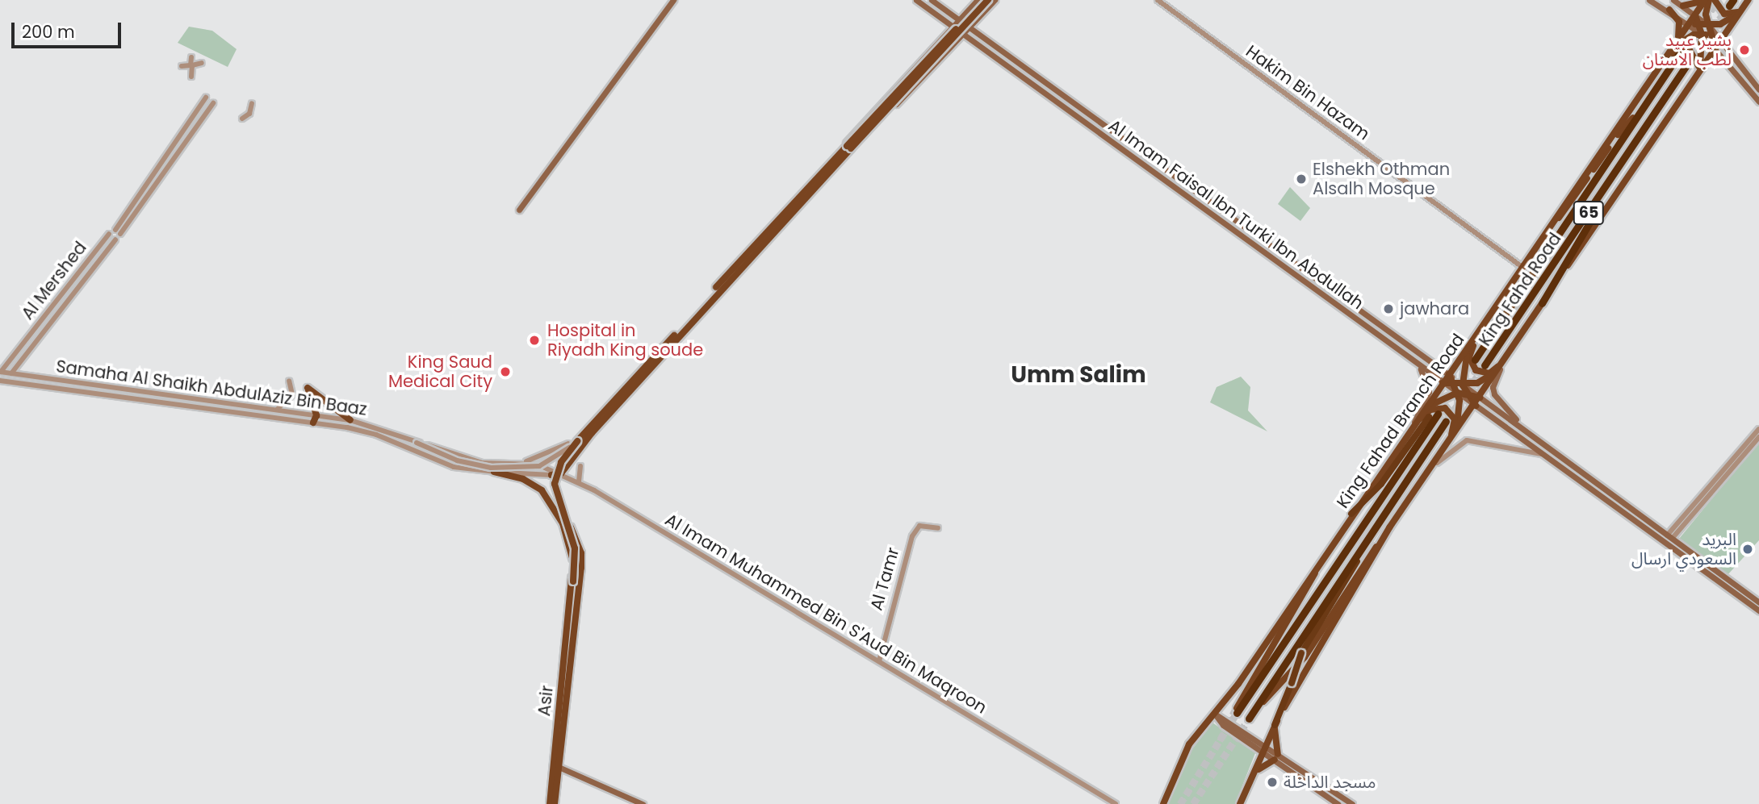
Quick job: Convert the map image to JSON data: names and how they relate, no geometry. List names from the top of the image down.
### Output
{
  "streets": {
    "highway": ["65", "King Fahd Road"],
    "main road": [
      "Al Imam Faisal Ibn Turki Ibn Abdullah",
      "Samaha Al Shaikh AbdulAziz Bin Baaz",
      "King Fahad Branch Road",
      "Asir"
    ],
    "street": [
      "Hakim Bin Hazam",
      "Al Mershed",
      "Al Tamr",
      "Al Imam Muhammed Bin S'Aud Bin Maqroon"
    ]
  },
  "crossings": [
    ["Hakim Bin Hazam", "King Fahad Branch Road"],
    ["Al Imam Faisal Ibn Turki Ibn Abdullah", "King Fahad Branch Road"],
    ["Al Mershed", "Samaha Al Shaikh AbdulAziz Bin Baaz"],
    ["Samaha Al Shaikh AbdulAziz Bin Baaz", "Al Imam Muhammed Bin S'Aud Bin Maqroon"],
    ["Samaha Al Shaikh AbdulAziz Bin Baaz", "Asir"],
    ["Al Tamr", "Al Imam Muhammed Bin S'Aud Bin Maqroon"]
  ],
  "districts": ["Umm Salim"],
  "places": [
    "بشير عبيد لطب الاسنان",
    "Elshekh Othman Alsalh Mosque",
    "jawhara",
    "Hospital in Riyadh King soude",
    "King Saud Medical City",
    "البريد السعودي ارسال",
    "مسجد الداخلة"
  ],
  "scale_bar": "200 m"
}
